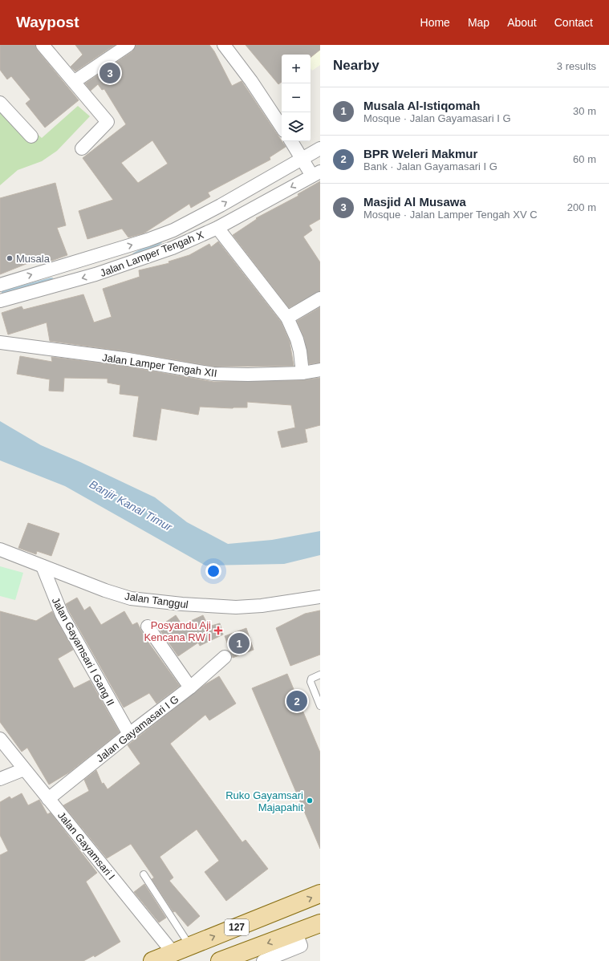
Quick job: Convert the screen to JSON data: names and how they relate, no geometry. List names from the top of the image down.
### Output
{
  "streets": {
    "main road": ["127"],
    "street": [
      "Jalan Lamper Tengah X",
      "Jalan Lamper Tengah XII",
      "Jalan Tanggul",
      "Jalan Gayamsari I Gang II",
      "Jalan Gayamasari I G",
      "Jalan Gayamsari I"
    ]
  },
  "crossings": [
    ["Jalan Tanggul", "Jalan Gayamsari I Gang II"],
    ["Jalan Gayamsari I Gang II", "Jalan Gayamasari I G"],
    ["Jalan Gayamasari I G", "Jalan Gayamsari I"],
    ["Jalan Gayamsari I", "127"]
  ],
  "water": ["Banjir Kanal Timur"],
  "places": {
    "other": ["Musala", "Ruko Gayamsari Majapahit"],
    "health": ["Posyandu Aji Kencana RW I"]
  },
  "page": {
    "header": "Waypost",
    "nav": [
      "Home",
      "Map",
      "About",
      "Contact"
    ],
    "heading": ["Nearby", "3 results"],
    "map_buttons": ["+", "−"],
    "pins": ["3", "1", "2"],
    "list": [
      {
        "mark": "1",
        "name": "Musala Al-Istiqomah",
        "note": "Mosque · Jalan Gayamasari I G",
        "value": "30 m"
      },
      {
        "mark": "2",
        "name": "BPR Weleri Makmur",
        "note": "Bank · Jalan Gayamasari I G",
        "value": "60 m"
      },
      {
        "mark": "3",
        "name": "Masjid Al Musawa",
        "note": "Mosque · Jalan Lamper Tengah XV C",
        "value": "200 m"
      }
    ]
  }
}
